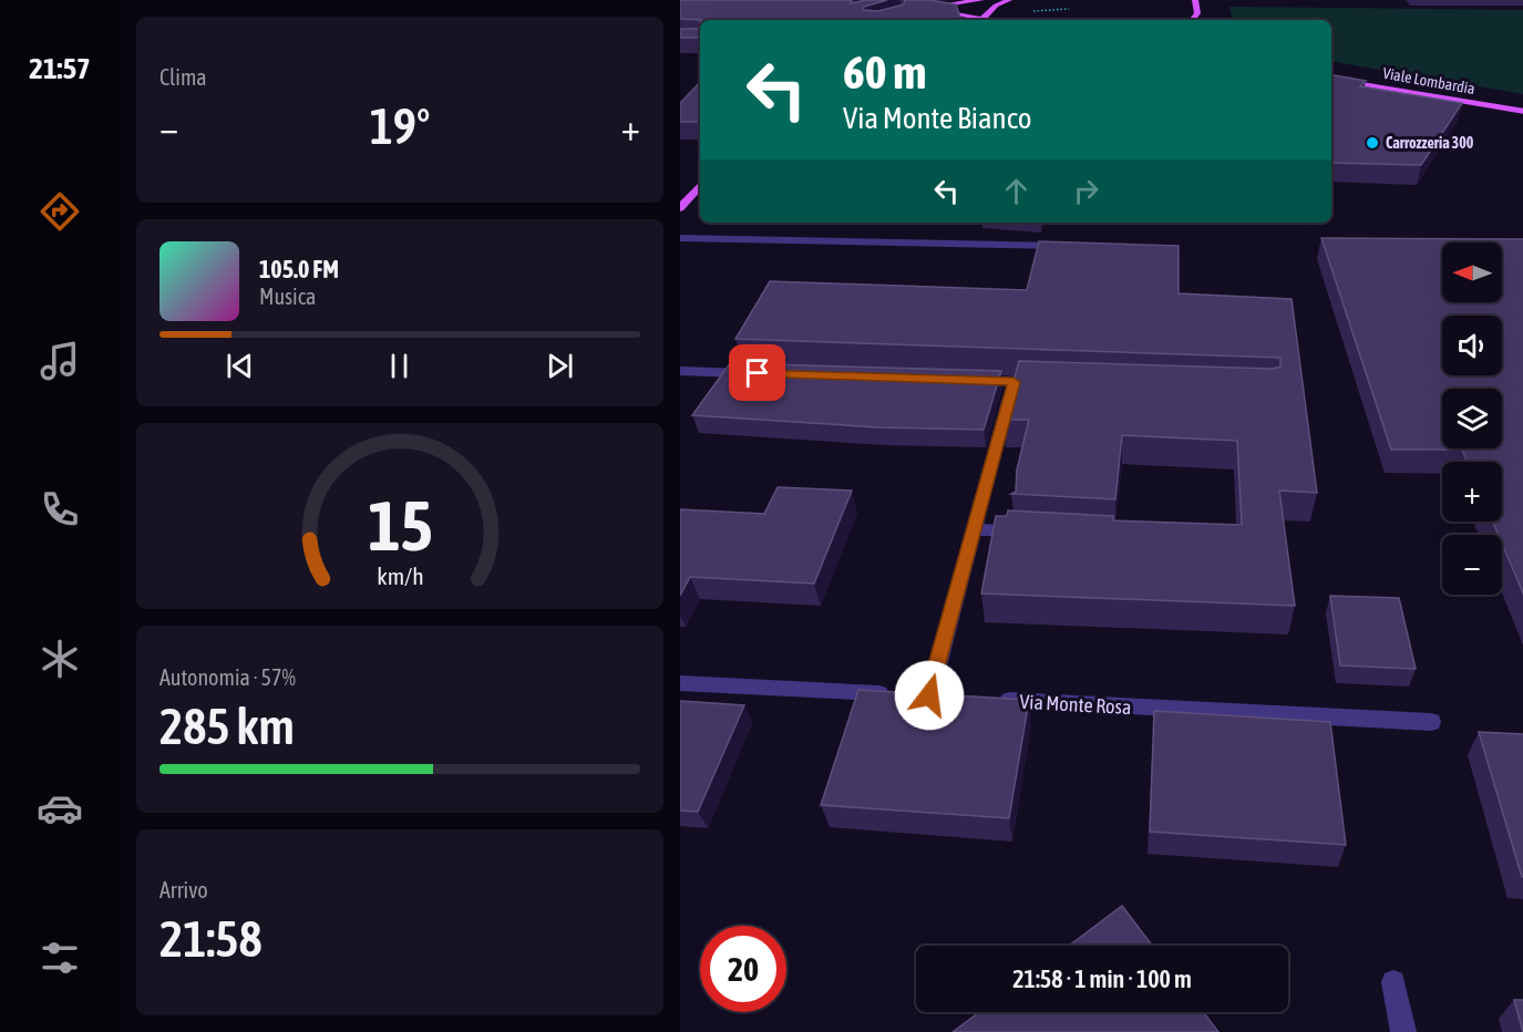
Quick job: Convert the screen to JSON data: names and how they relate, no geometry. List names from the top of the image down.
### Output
{
  "streets": {
    "main road": ["Viale Lombardia"],
    "street": ["Via Monte Rosa"]
  },
  "places": ["Carrozzeria 300"],
  "north": "left",
  "page": {
    "tabs": "21:57",
    "tile": [
      "Clima",
      ["Autonomia · 57%", "285 km"],
      ["Arrivo", "21:58"]
    ],
    "turn": ["60 m", "Via Monte Bianco"],
    "heat": ["−", "19°", "+"],
    "song": ["105.0 FM", "Musica"],
    "map_buttons": ["+", "−"],
    "limit": "20",
    "trip": "21:58 · 1 min · 100 m",
    "gauge": ["15", "km/h"]
  }
}
